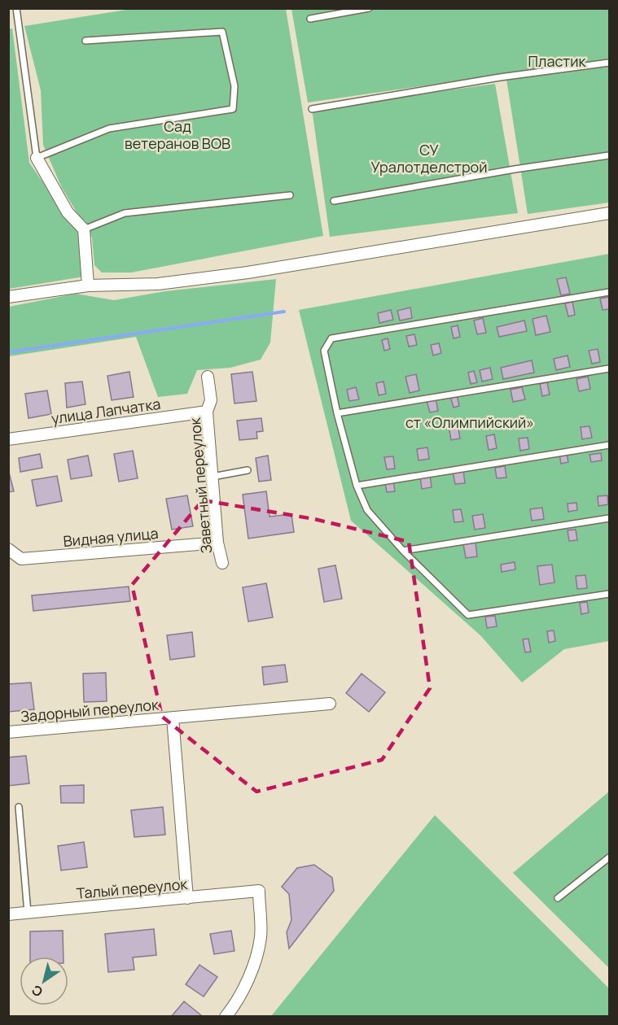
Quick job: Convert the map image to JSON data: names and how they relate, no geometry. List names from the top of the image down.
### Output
{
  "streets": {
    "street": [
      "улица Лапчатка",
      "Заветный переулок",
      "Видная улица",
      "Задорный переулок",
      "Талый переулок"
    ]
  },
  "crossings": [
    ["улица Лапчатка", "Заветный переулок"],
    ["Заветный переулок", "Видная улица"],
    ["Задорный переулок", "Талый переулок"]
  ],
  "parks": [
    "Пластик",
    "Сад ветеранов ВОВ",
    "СУ Уралотделстрой",
    "ст «Олимпийский»"
  ],
  "north": "bottom left"
}
